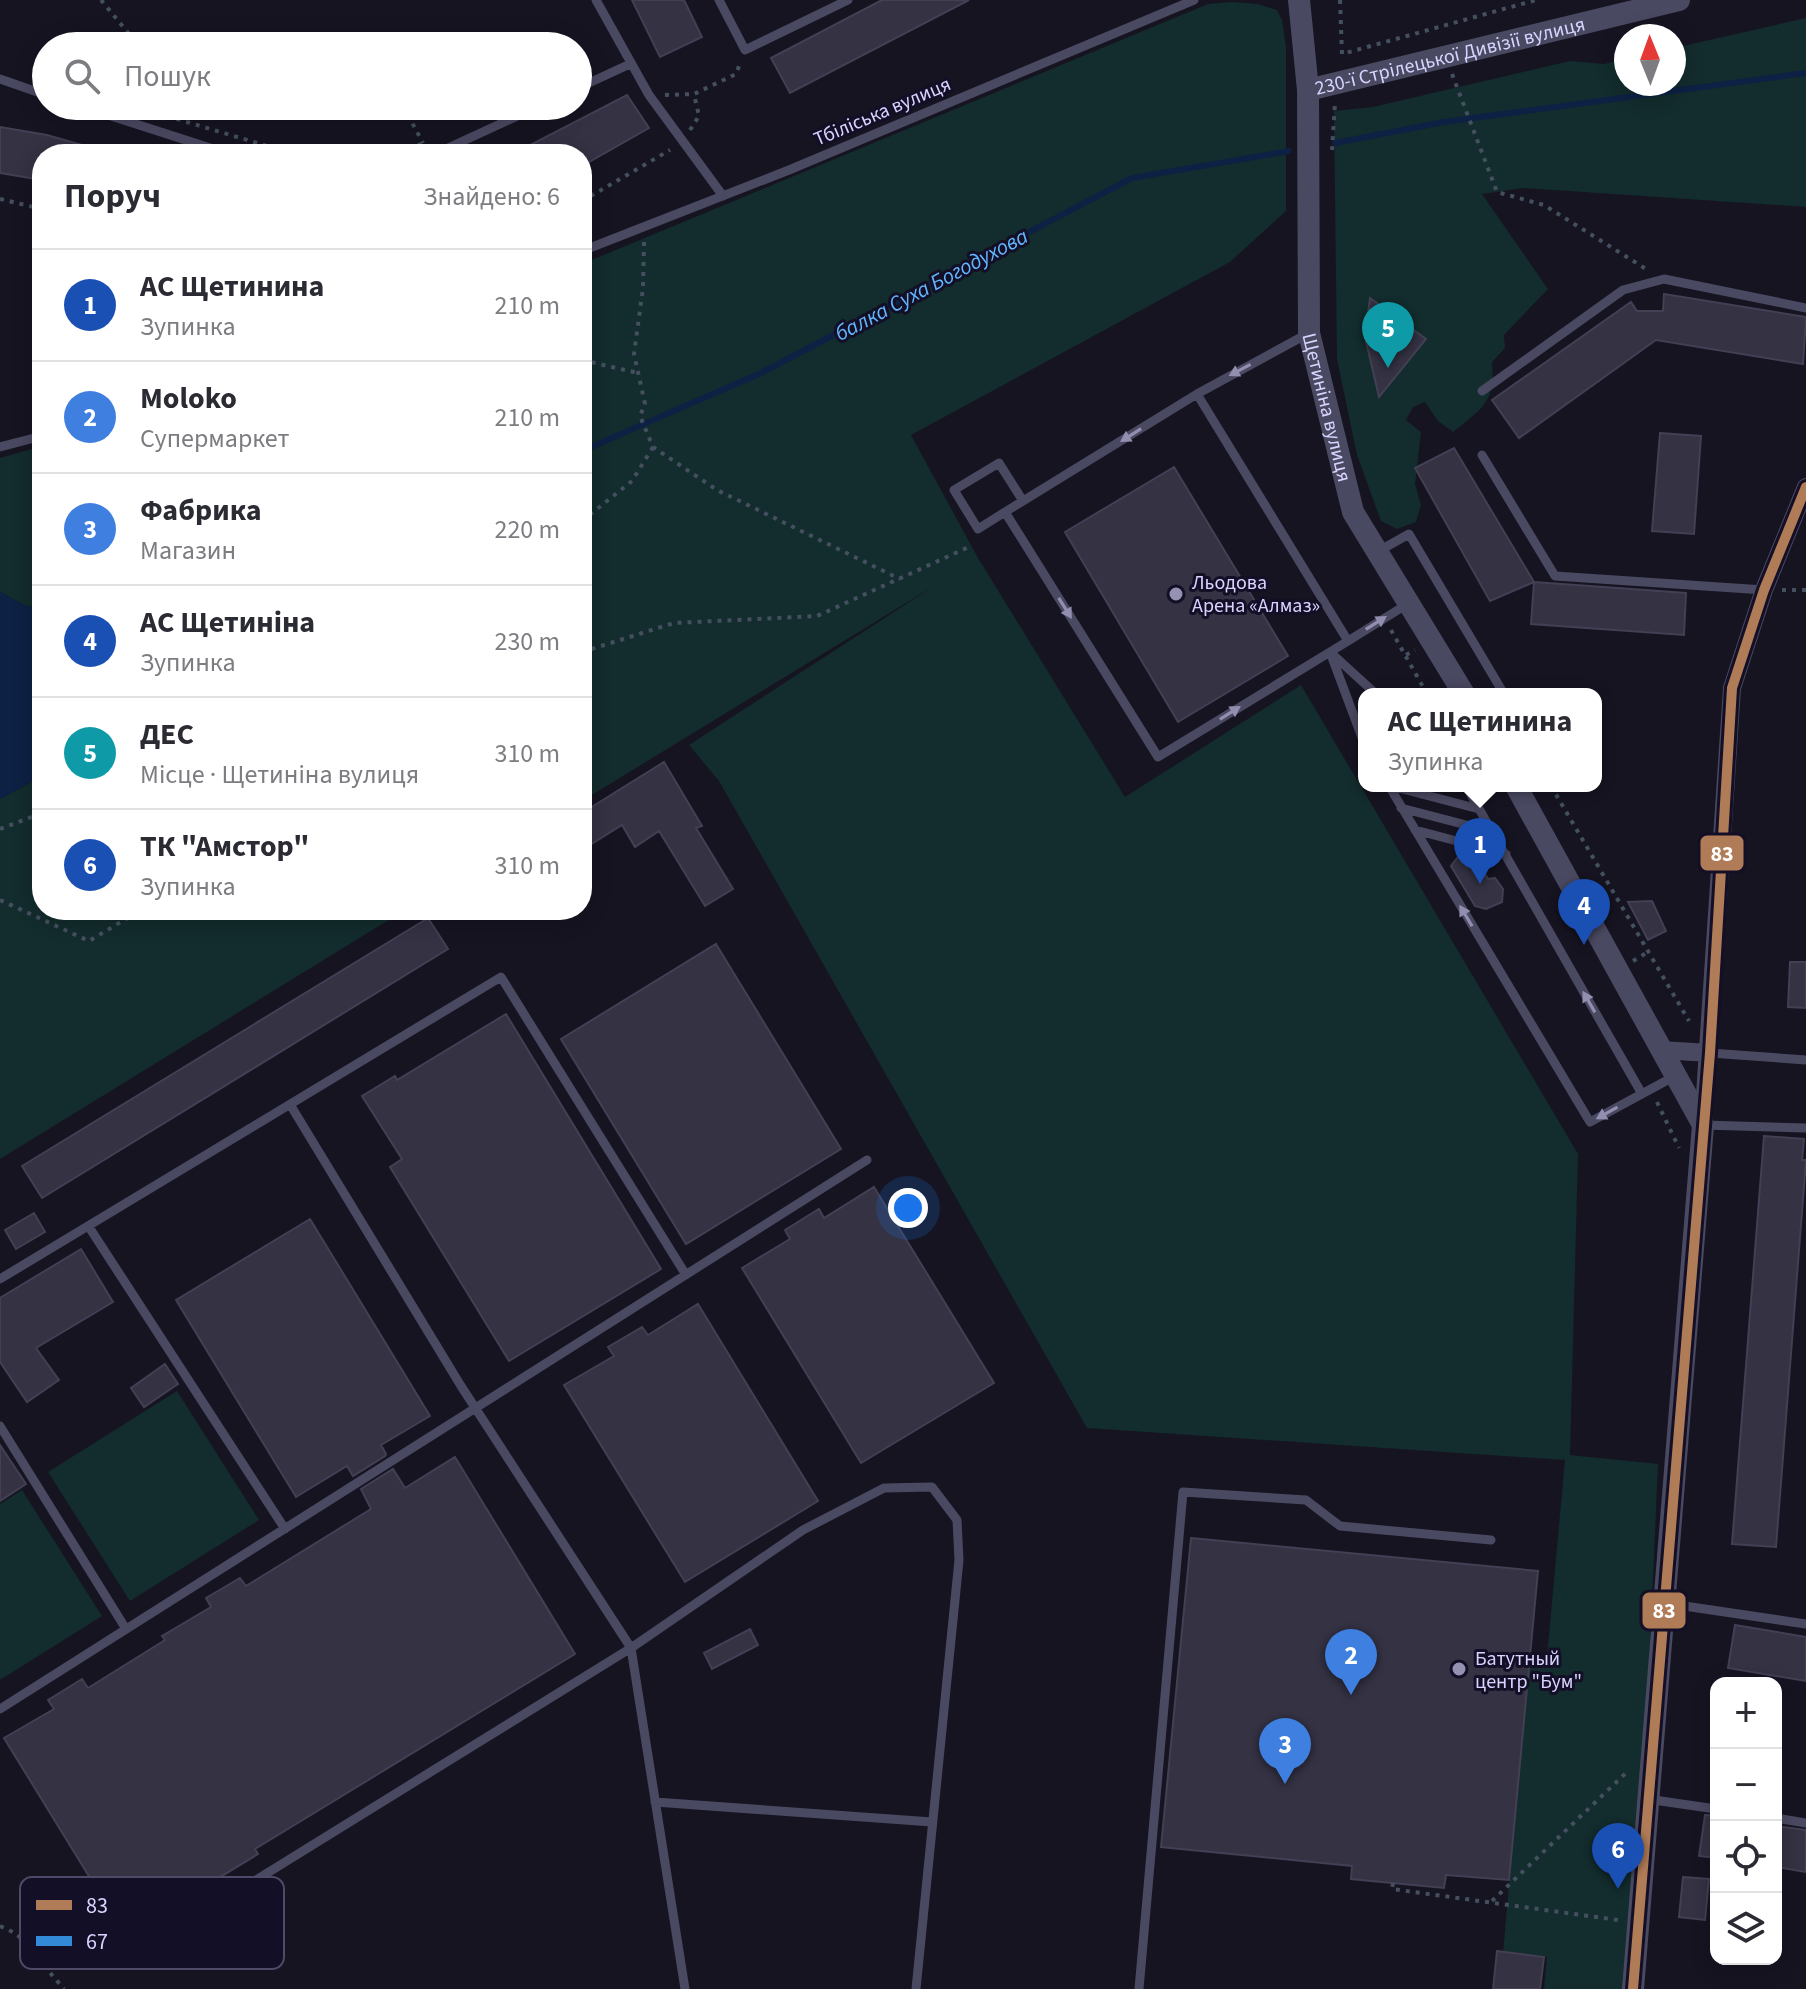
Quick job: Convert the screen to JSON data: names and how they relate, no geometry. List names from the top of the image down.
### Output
{
  "streets": {
    "street": ["230-ї Стрілецької Дивізії вулиця", "Щетиніна вулиця"],
    "lane": ["Тбіліська вулиця"]
  },
  "crossings": [
    ["230-ї Стрілецької Дивізії вулиця", "Щетиніна вулиця"]
  ],
  "water": ["балка Суха Богодухова"],
  "places": ["Льодова Арена «Алмаз»", "Батутный центр \"Бум\""],
  "lines": ["transit line 83"],
  "legend": ["83", "67"],
  "north": "top",
  "page": {
    "search": "Пошук",
    "heading": ["Поруч", "Знайдено: 6"],
    "list": [
      {
        "mark": "1",
        "name": "АС Щетинина",
        "note": "Зупинка",
        "value": "210 m"
      },
      {
        "mark": "2",
        "name": "Moloko",
        "note": "Супермаркет",
        "value": "210 m"
      },
      {
        "mark": "3",
        "name": "Фабрика",
        "note": "Магазин",
        "value": "220 m"
      },
      {
        "mark": "4",
        "name": "АС Щетиніна",
        "note": "Зупинка",
        "value": "230 m"
      },
      {
        "mark": "5",
        "name": "ДЕС",
        "note": "Місце · Щетиніна вулиця",
        "value": "310 m"
      },
      {
        "mark": "6",
        "name": "ТК \"Амстор\"",
        "note": "Зупинка",
        "value": "310 m"
      }
    ],
    "pins": [
      "5",
      "1",
      "4",
      "2",
      "3",
      "6"
    ],
    "popup": ["АС Щетинина", "Зупинка"],
    "map_buttons": ["+", "−"]
  }
}
